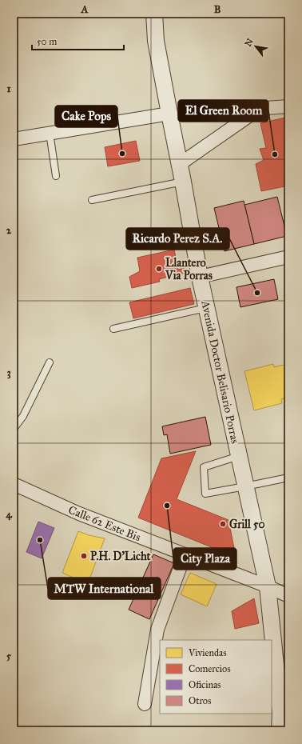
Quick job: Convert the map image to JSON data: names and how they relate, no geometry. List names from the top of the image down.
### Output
{
  "streets": {
    "street": ["Avenida Doctor Belisario Porras", "Calle 62 Este Bis"]
  },
  "crossings": [
    ["Avenida Doctor Belisario Porras", "Calle 62 Este Bis"]
  ],
  "places": [
    "Cake Pops",
    "El Green Room",
    "Llantero Via Porras",
    "Ricardo Perez S.A.",
    "City Plaza",
    "Grill 50",
    "MTW International",
    "P.H. D'Licht"
  ],
  "legend": [
    "Viviendas",
    "Comercios",
    "Oficinas",
    "Otros"
  ],
  "scale_bar": "50 m",
  "north": "top left",
  "grid": {
    "columns": ["A", "B"],
    "rows": [
      "1",
      "2",
      "3",
      "4",
      "5"
    ]
  }
}
